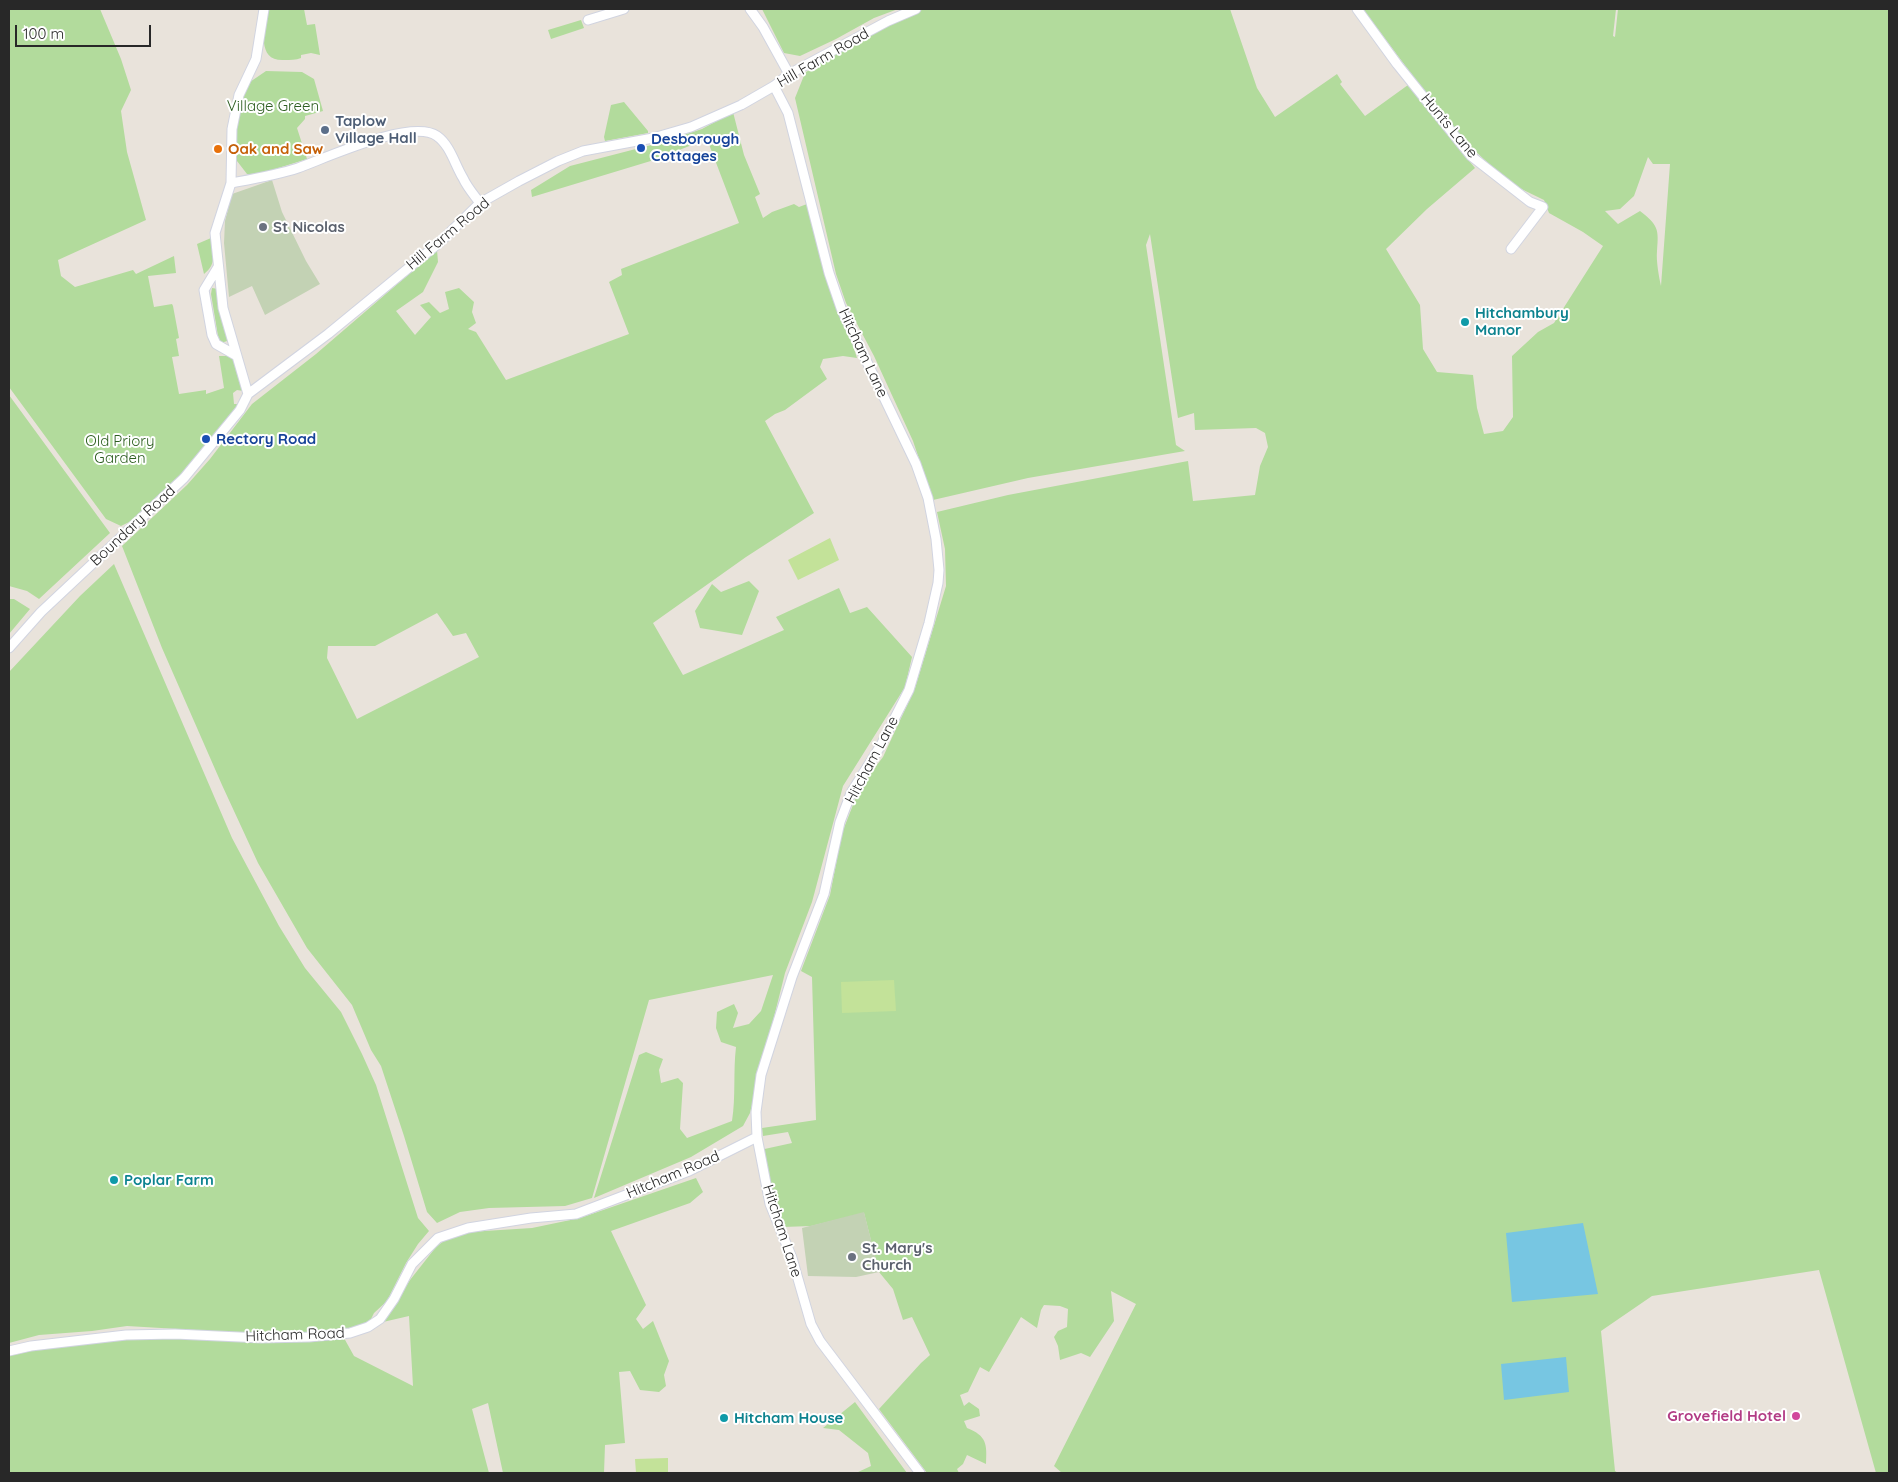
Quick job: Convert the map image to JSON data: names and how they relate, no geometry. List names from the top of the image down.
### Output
{
  "streets": {
    "street": [
      "Hill Farm Road",
      "Hunts Lane",
      "Hitcham Lane",
      "Boundary Road",
      "Hitcham Road"
    ]
  },
  "crossings": [
    ["Hill Farm Road", "Hitcham Lane"],
    ["Hill Farm Road", "Boundary Road"],
    ["Hitcham Lane", "Hitcham Road"]
  ],
  "parks": ["Village Green", "Old Priory Garden"],
  "places": [
    "Taplow Village Hall",
    "Desborough Cottages",
    "Oak and Saw",
    "St Nicolas",
    "Hitchambury Manor",
    "Rectory Road",
    "Poplar Farm",
    "St. Mary's Church",
    "Grovefield Hotel",
    "Hitcham House"
  ],
  "scale_bar": "100 m"
}
